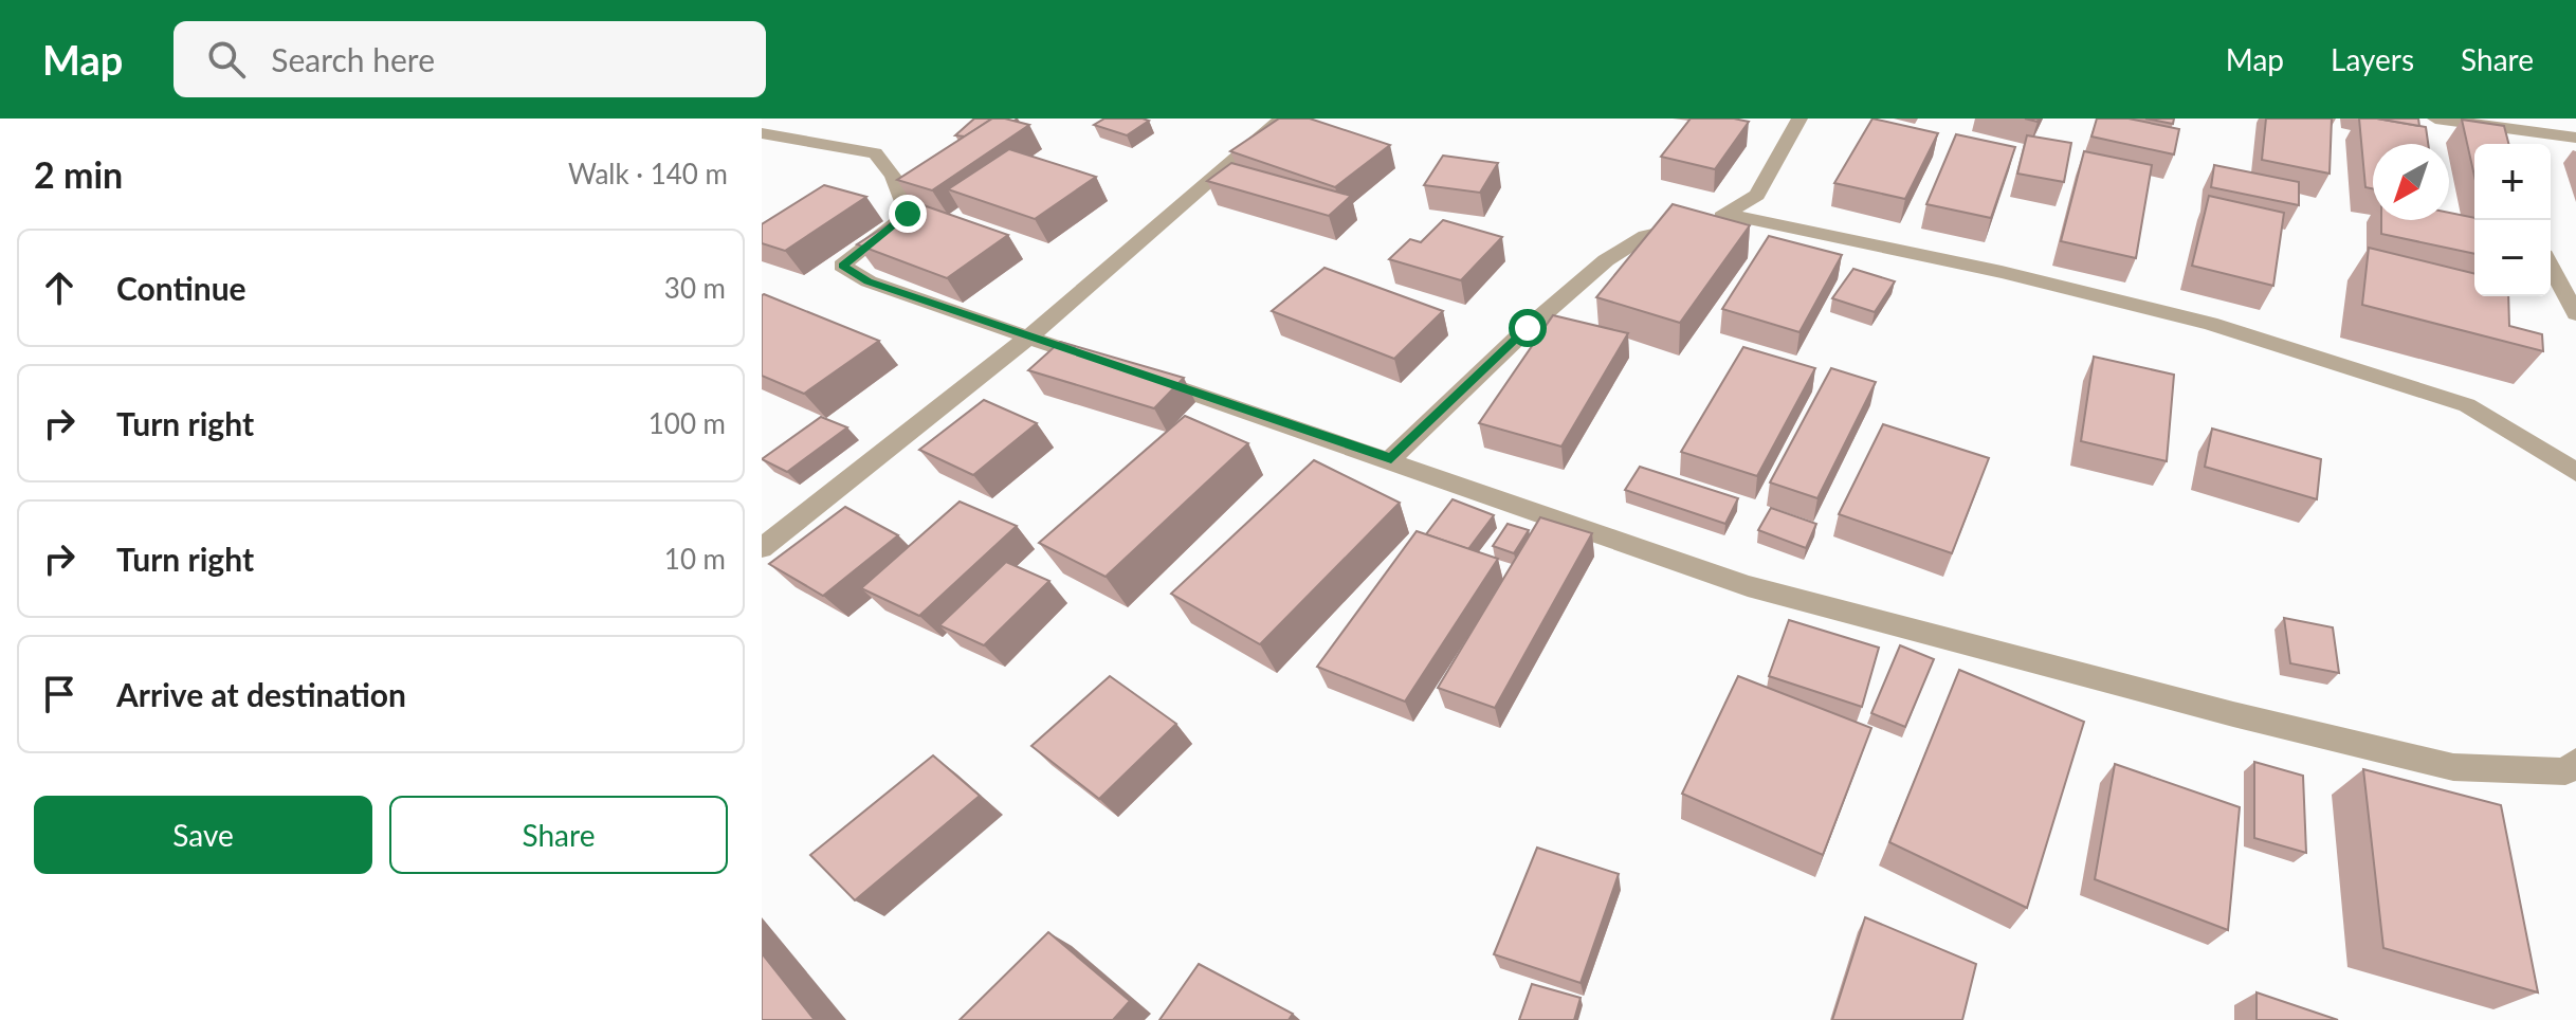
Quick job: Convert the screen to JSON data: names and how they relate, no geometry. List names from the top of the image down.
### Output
{
  "north": "bottom left",
  "page": {
    "header": "Map",
    "search": "Search here",
    "nav": ["Map", "Layers", "Share"],
    "heading": ["2 min", "Walk · 140 m"],
    "map_buttons": ["+", "−"],
    "list": [
      ["Continue", "30 m"],
      ["Turn right", "100 m"],
      ["Turn right", "10 m"],
      "Arrive at destination"
    ],
    "buttons": ["Save", "Share"]
  }
}
